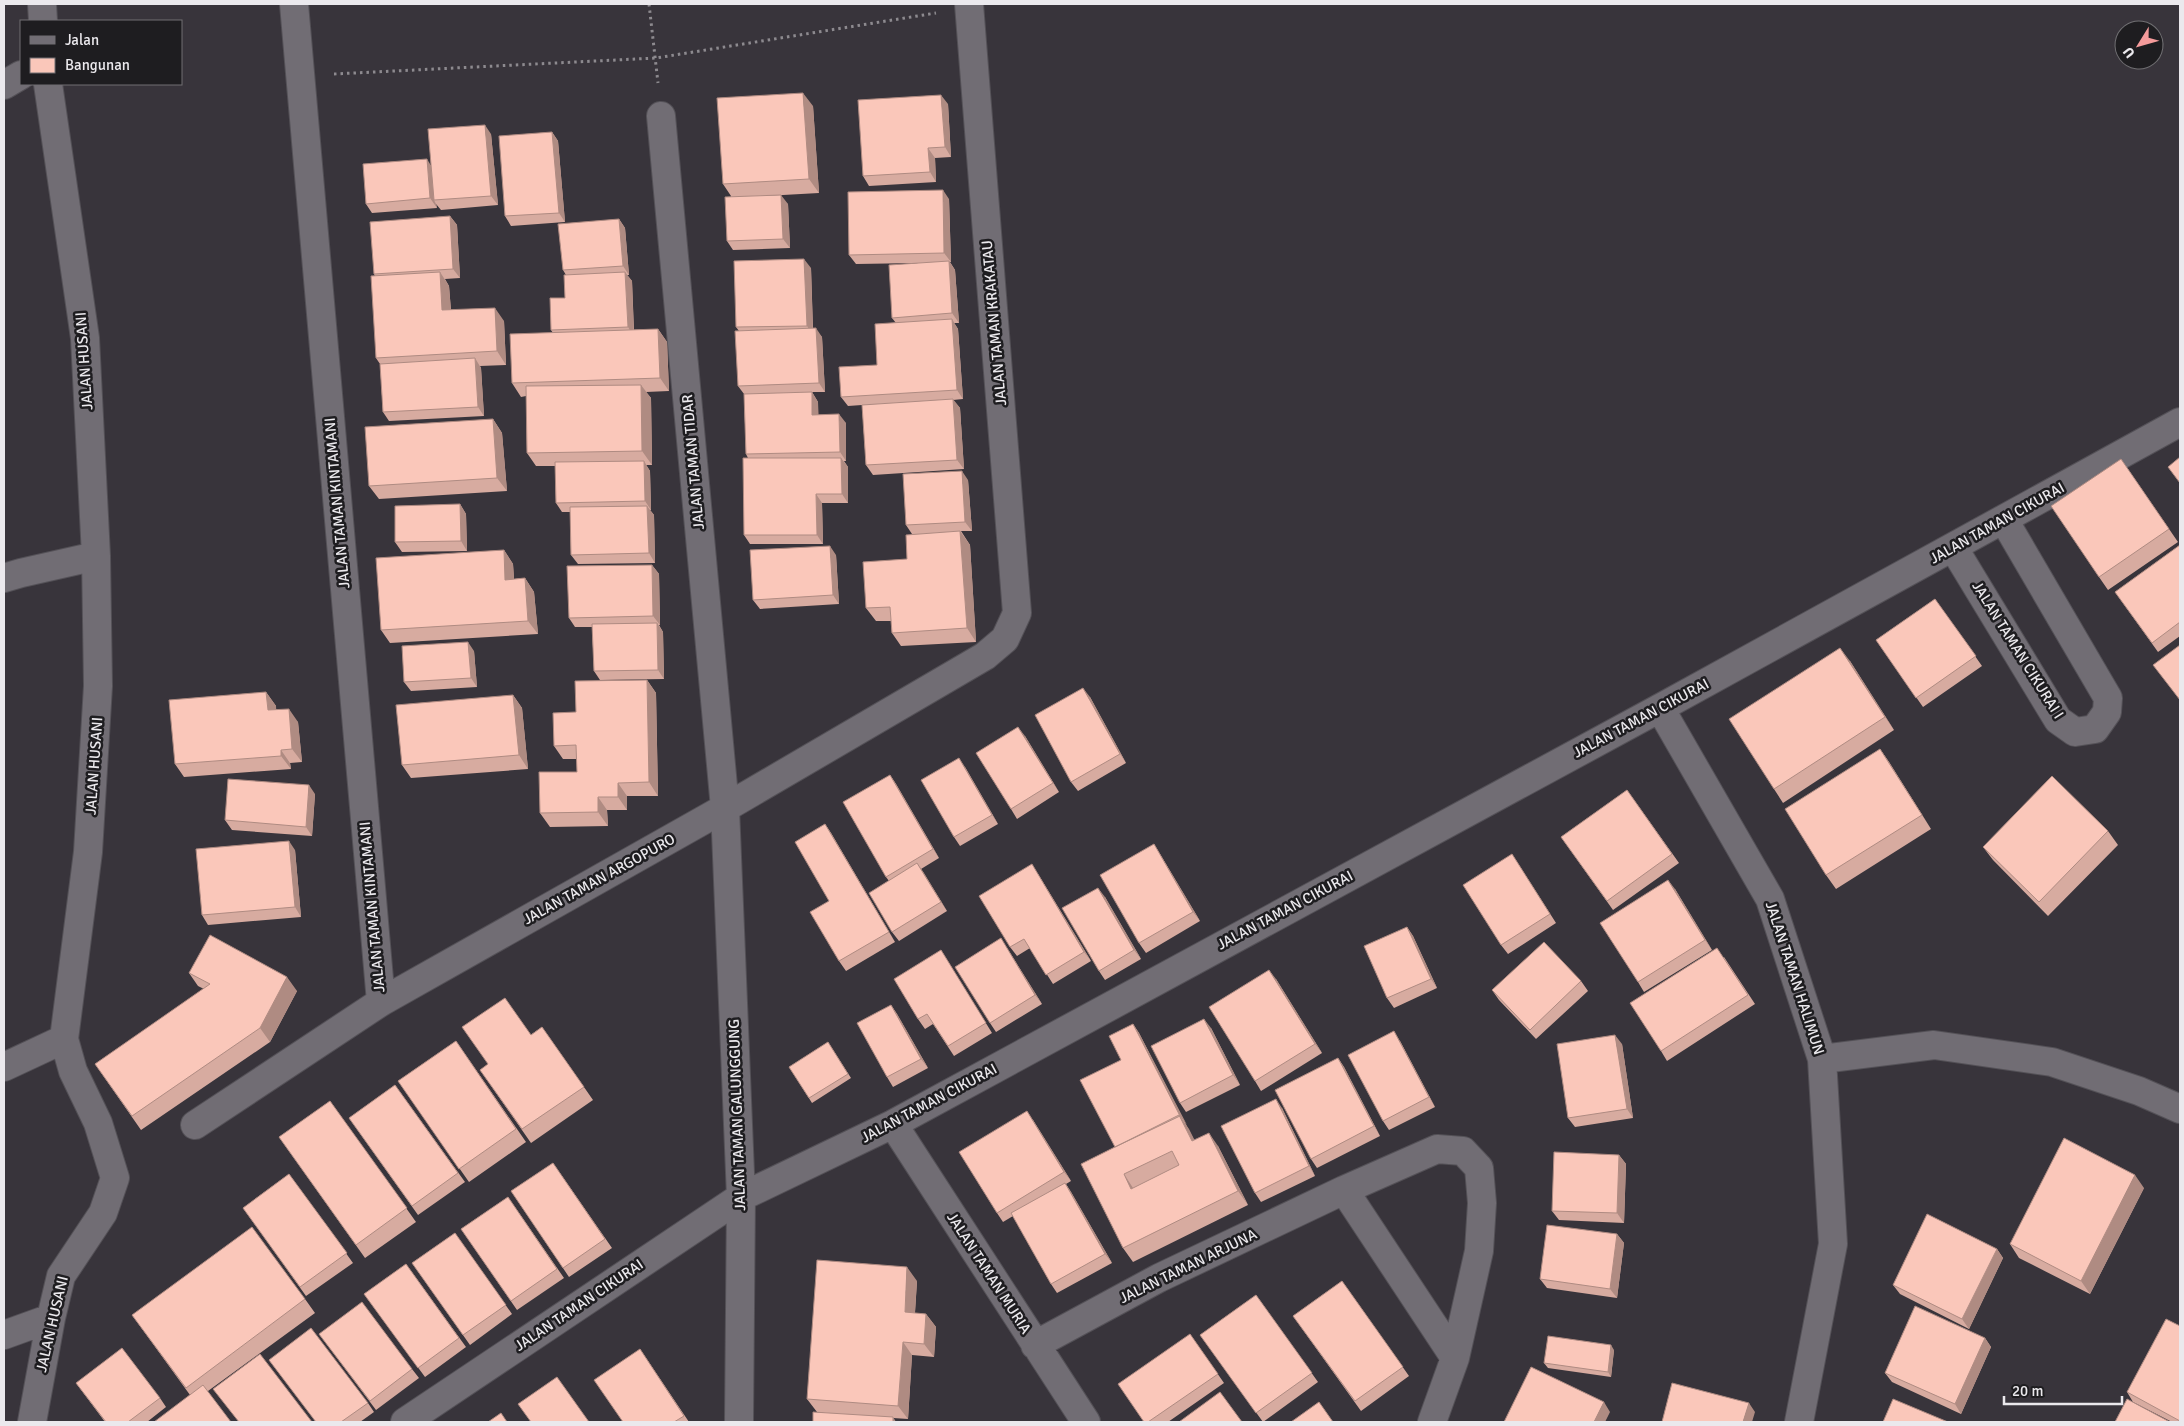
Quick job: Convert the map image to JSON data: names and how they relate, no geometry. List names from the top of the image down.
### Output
{
  "streets": {
    "street": [
      "JALAN TAMAN KRAKATAU",
      "JALAN HUSANI",
      "JALAN TAMAN TIDAR",
      "JALAN TAMAN KINTAMANI",
      "JALAN TAMAN CIKURAI",
      "JALAN TAMAN CIKURAI I",
      "JALAN TAMAN ARGOPURO",
      "JALAN TAMAN HALIMUN",
      "JALAN TAMAN GALUNGGUNG",
      "JALAN TAMAN ARJUNA",
      "JALAN TAMAN MURIA"
    ]
  },
  "crossings": [
    ["JALAN TAMAN KRAKATAU", "JALAN TAMAN ARGOPURO"],
    ["JALAN TAMAN TIDAR", "JALAN TAMAN ARGOPURO"],
    ["JALAN TAMAN TIDAR", "JALAN TAMAN GALUNGGUNG"],
    ["JALAN TAMAN KINTAMANI", "JALAN TAMAN ARGOPURO"],
    ["JALAN TAMAN CIKURAI", "JALAN TAMAN CIKURAI I"],
    ["JALAN TAMAN CIKURAI", "JALAN TAMAN HALIMUN"],
    ["JALAN TAMAN CIKURAI", "JALAN TAMAN GALUNGGUNG"],
    ["JALAN TAMAN CIKURAI", "JALAN TAMAN MURIA"],
    ["JALAN TAMAN ARGOPURO", "JALAN TAMAN GALUNGGUNG"],
    ["JALAN TAMAN ARJUNA", "JALAN TAMAN MURIA"]
  ],
  "legend": ["Jalan", "Bangunan"],
  "scale_bar": "20 m",
  "north": "bottom left"
}
